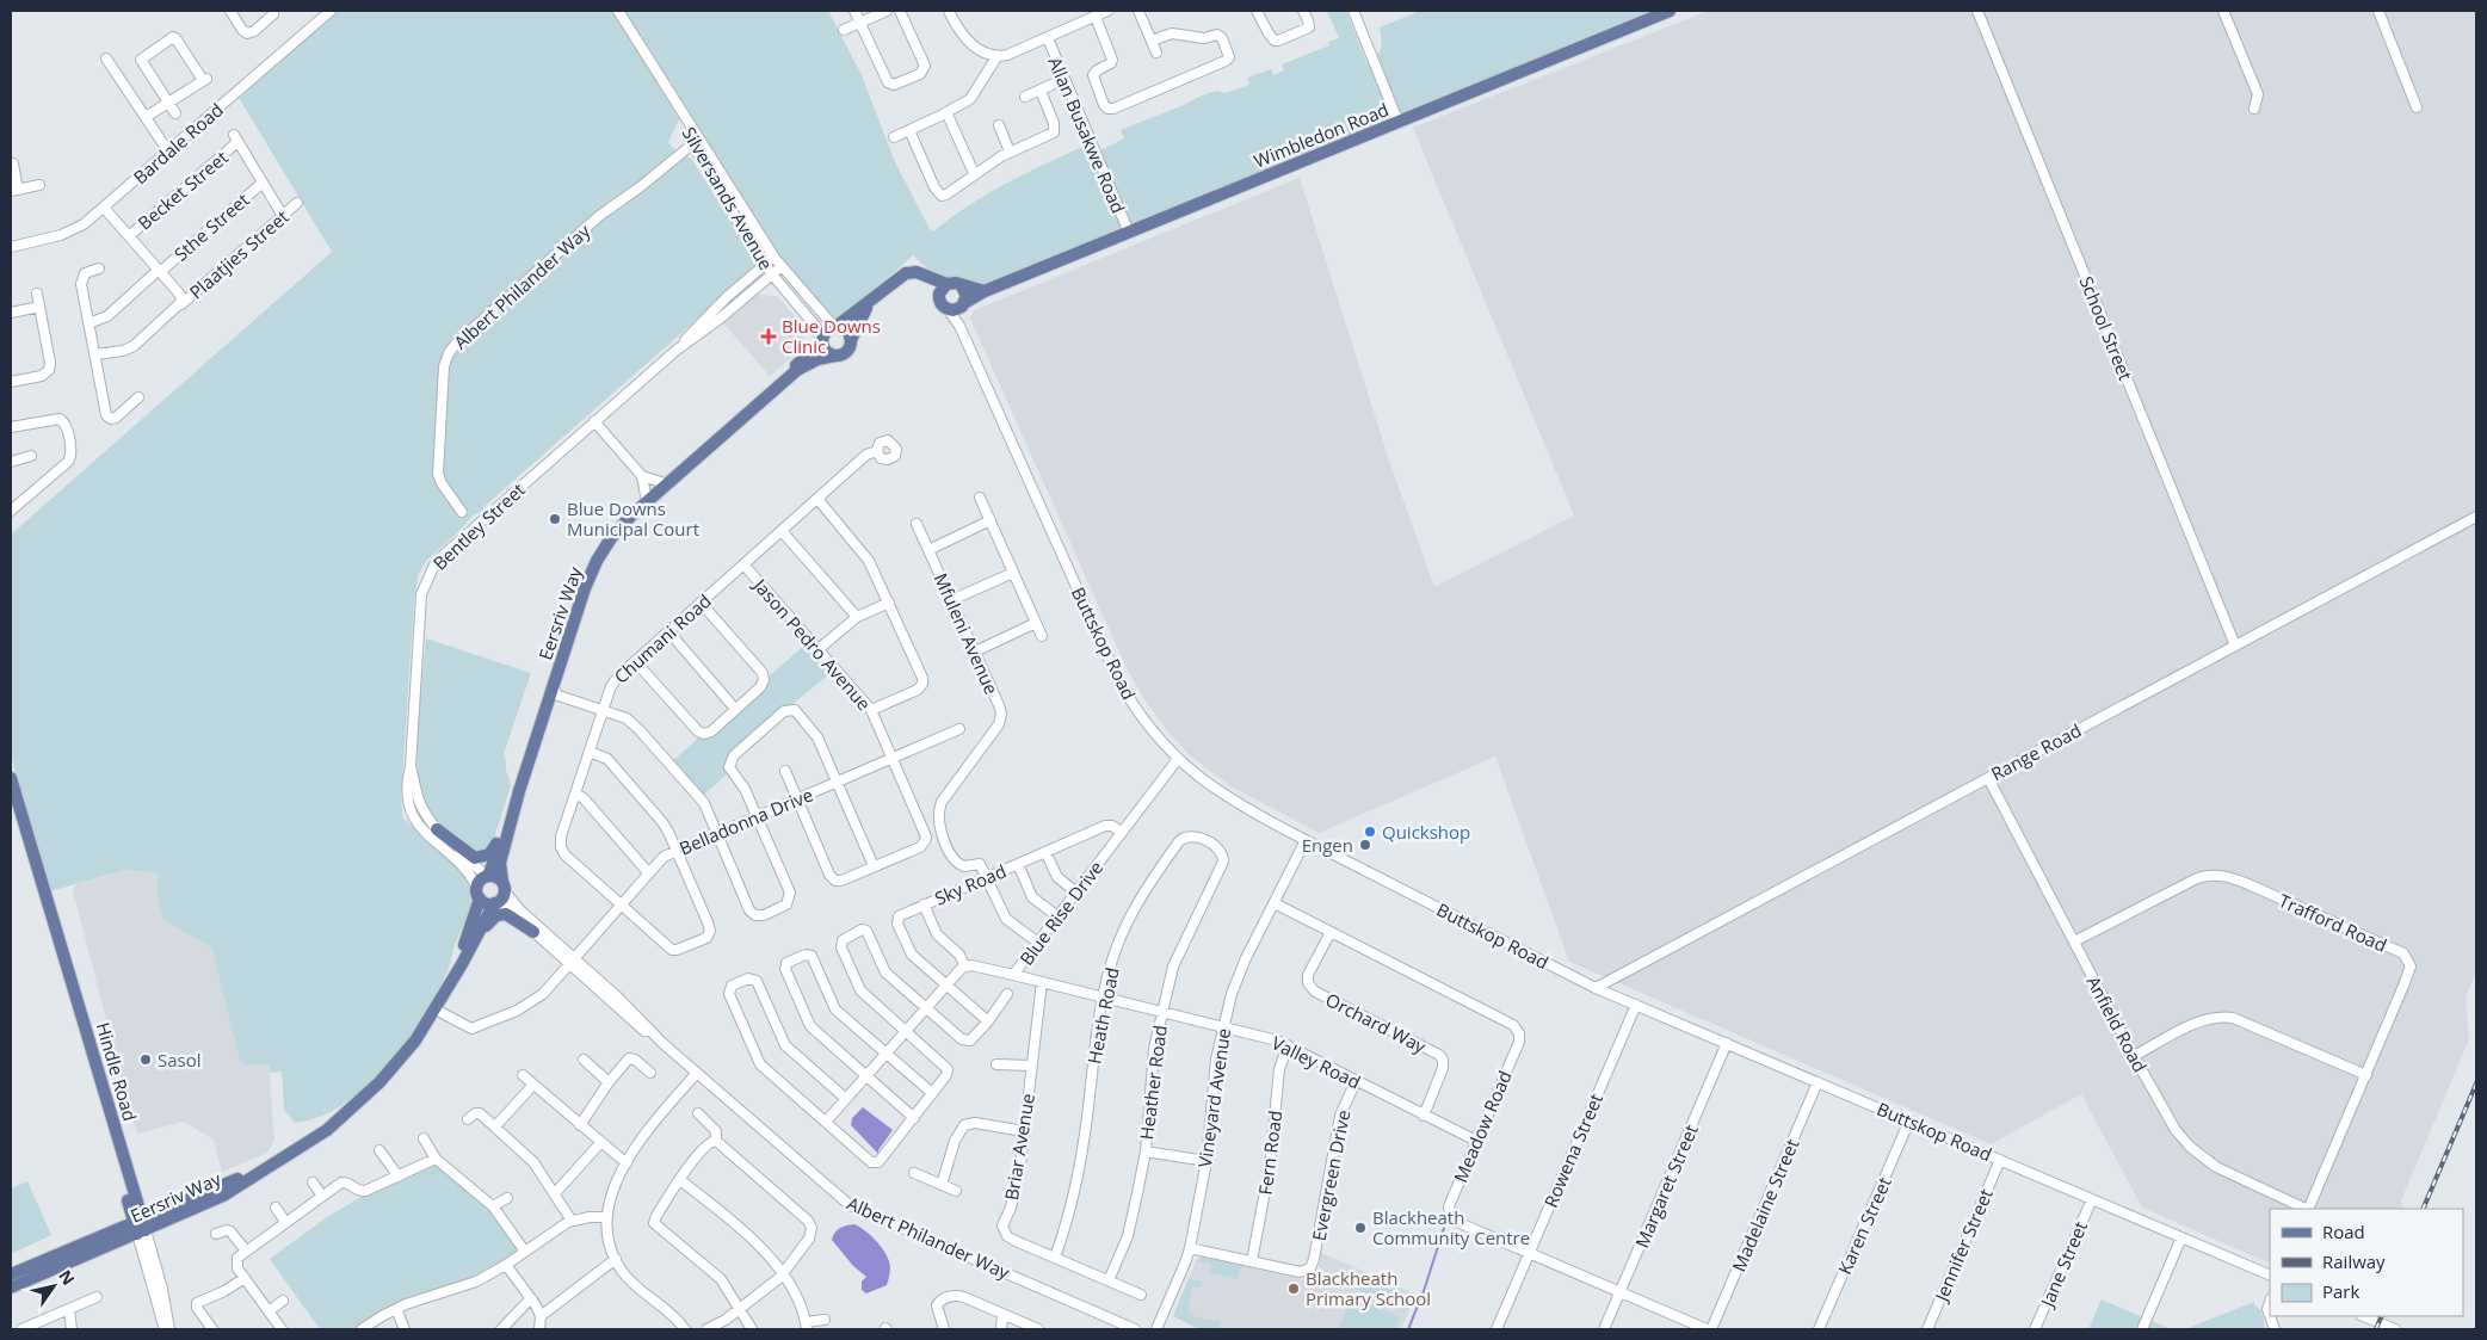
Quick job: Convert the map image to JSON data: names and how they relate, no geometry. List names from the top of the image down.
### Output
{
  "streets": {
    "main road": ["Wimbledon Road", "Eersriv Way", "Hindle Road"],
    "street": [
      "Allan Busakwe Road",
      "Bardale Road",
      "Becket Street",
      "Silversands Avenue",
      "Sthe Street",
      "Plaatjies Street",
      "Albert Philander Way",
      "School Street",
      "Bentley Street",
      "Mfuleni Avenue",
      "Chumani Road",
      "Buttskop Road",
      "Jason Pedro Avenue",
      "Range Road",
      "Belladonna Drive",
      "Sky Road",
      "Blue Rise Drive",
      "Trafford Road",
      "Heath Road",
      "Orchard Way",
      "Anfield Road",
      "Valley Road",
      "Heather Road",
      "Vineyard Avenue",
      "Meadow Road",
      "Briar Avenue",
      "Rowena Street",
      "Fern Road",
      "Evergreen Drive",
      "Margaret Street",
      "Madelaine Street",
      "Karen Street",
      "Jennifer Street",
      "Jane Street"
    ]
  },
  "crossings": [
    ["Allan Busakwe Road", "Wimbledon Road"],
    ["Wimbledon Road", "Buttskop Road"],
    ["Becket Street", "Sthe Street"],
    ["Silversands Avenue", "Albert Philander Way"],
    ["Silversands Avenue", "Bentley Street"],
    ["Silversands Avenue", "Eersriv Way"],
    ["Albert Philander Way", "Bentley Street"],
    ["Albert Philander Way", "Eersriv Way"],
    ["Albert Philander Way", "Belladonna Drive"],
    ["School Street", "Range Road"],
    ["Bentley Street", "Eersriv Way"],
    ["Eersriv Way", "Belladonna Drive"],
    ["Eersriv Way", "Hindle Road"],
    ["Mfuleni Avenue", "Sky Road"],
    ["Chumani Road", "Jason Pedro Avenue"],
    ["Chumani Road", "Belladonna Drive"],
    ["Buttskop Road", "Range Road"],
    ["Buttskop Road", "Blue Rise Drive"],
    ["Buttskop Road", "Vineyard Avenue"],
    ["Buttskop Road", "Rowena Street"],
    ["Buttskop Road", "Margaret Street"],
    ["Buttskop Road", "Madelaine Street"],
    ["Buttskop Road", "Karen Street"],
    ["Buttskop Road", "Jennifer Street"],
    ["Buttskop Road", "Jane Street"],
    ["Jason Pedro Avenue", "Belladonna Drive"],
    ["Range Road", "Anfield Road"],
    ["Sky Road", "Blue Rise Drive"],
    ["Blue Rise Drive", "Valley Road"],
    ["Trafford Road", "Anfield Road"],
    ["Heath Road", "Valley Road"],
    ["Heath Road", "Heather Road"],
    ["Heath Road", "Briar Avenue"],
    ["Orchard Way", "Valley Road"],
    ["Orchard Way", "Meadow Road"],
    ["Valley Road", "Heather Road"],
    ["Valley Road", "Vineyard Avenue"],
    ["Valley Road", "Meadow Road"],
    ["Valley Road", "Briar Avenue"],
    ["Valley Road", "Fern Road"],
    ["Valley Road", "Evergreen Drive"],
    ["Heather Road", "Briar Avenue"],
    ["Vineyard Avenue", "Meadow Road"],
    ["Meadow Road", "Rowena Street"],
    ["Meadow Road", "Margaret Street"],
    ["Fern Road", "Evergreen Drive"]
  ],
  "places": {
    "health": ["Blue Downs Clinic"],
    "other": [
      "Blue Downs Municipal Court",
      "Quickshop",
      "Engen",
      "Sasol",
      "Blackheath Community Centre",
      "Blackheath Primary School"
    ]
  },
  "legend": ["Road", "Railway", "Park"],
  "north": "top right"
}
